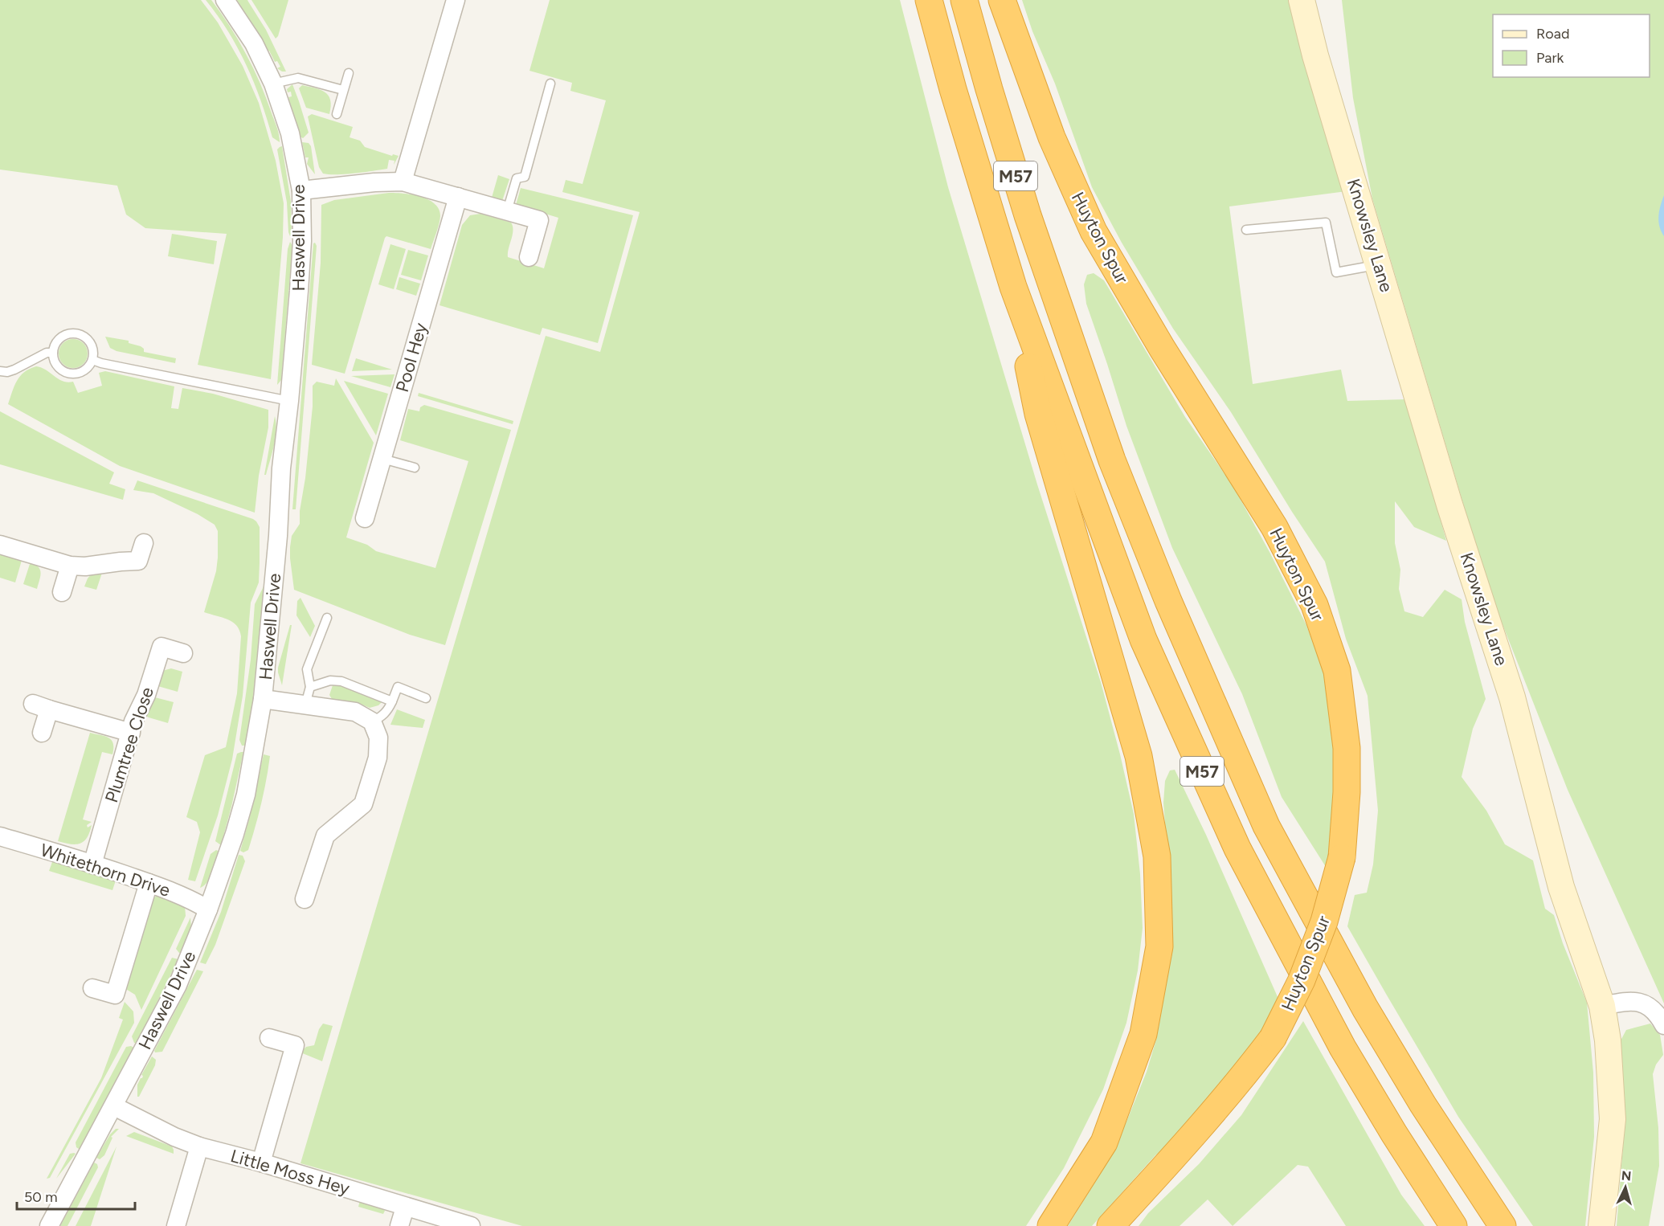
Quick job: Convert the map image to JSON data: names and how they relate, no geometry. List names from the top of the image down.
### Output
{
  "streets": {
    "highway": ["M57", "Huyton Spur"],
    "main road": ["Knowsley Lane"],
    "street": [
      "Haswell Drive",
      "Pool Hey",
      "Plumtree Close",
      "Whitethorn Drive",
      "Little Moss Hey"
    ]
  },
  "crossings": [
    ["Haswell Drive", "Whitethorn Drive"],
    ["Haswell Drive", "Little Moss Hey"],
    ["Plumtree Close", "Whitethorn Drive"]
  ],
  "legend": ["Road", "Park"],
  "scale_bar": "50 m",
  "north": "top"
}
